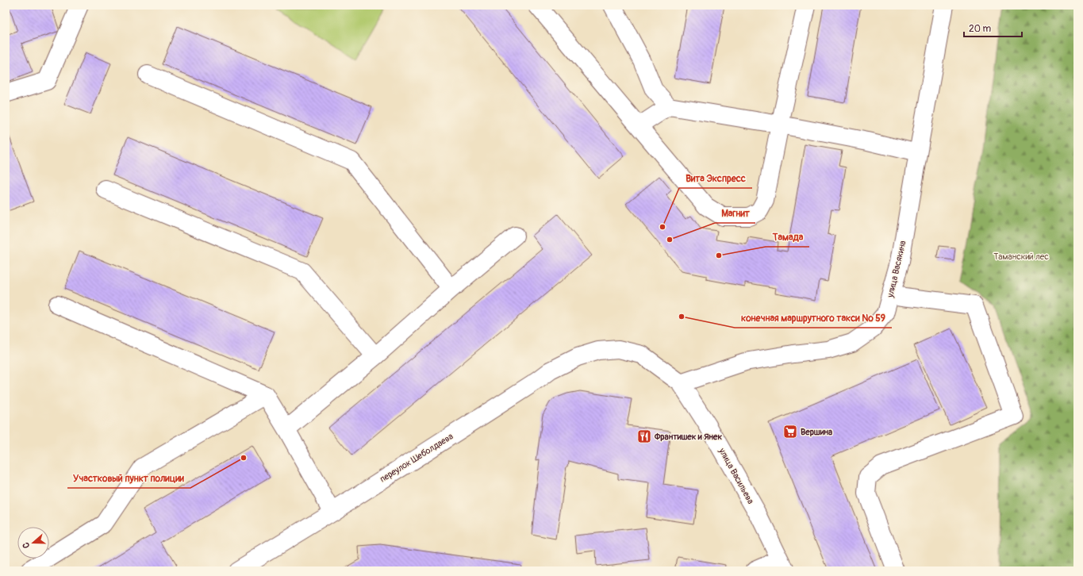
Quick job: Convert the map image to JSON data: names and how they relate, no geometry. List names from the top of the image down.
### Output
{
  "streets": {
    "street": ["улица Васякина", "переулок Шеболдаева", "улица Васильева"]
  },
  "crossings": [
    ["улица Васякина", "улица Васильева"],
    ["переулок Шеболдаева", "улица Васильева"]
  ],
  "parks": ["Таманский лес"],
  "places": {
    "other": [
      "Вита Экспресс",
      "Магнит",
      "Тамада",
      "конечная маршрутного такси № 59",
      "Участковый пункт полиции"
    ],
    "supermarket": ["Вершина"],
    "restaurant": ["Франтишек и Янек"]
  },
  "scale_bar": "20 m",
  "north": "left"
}
